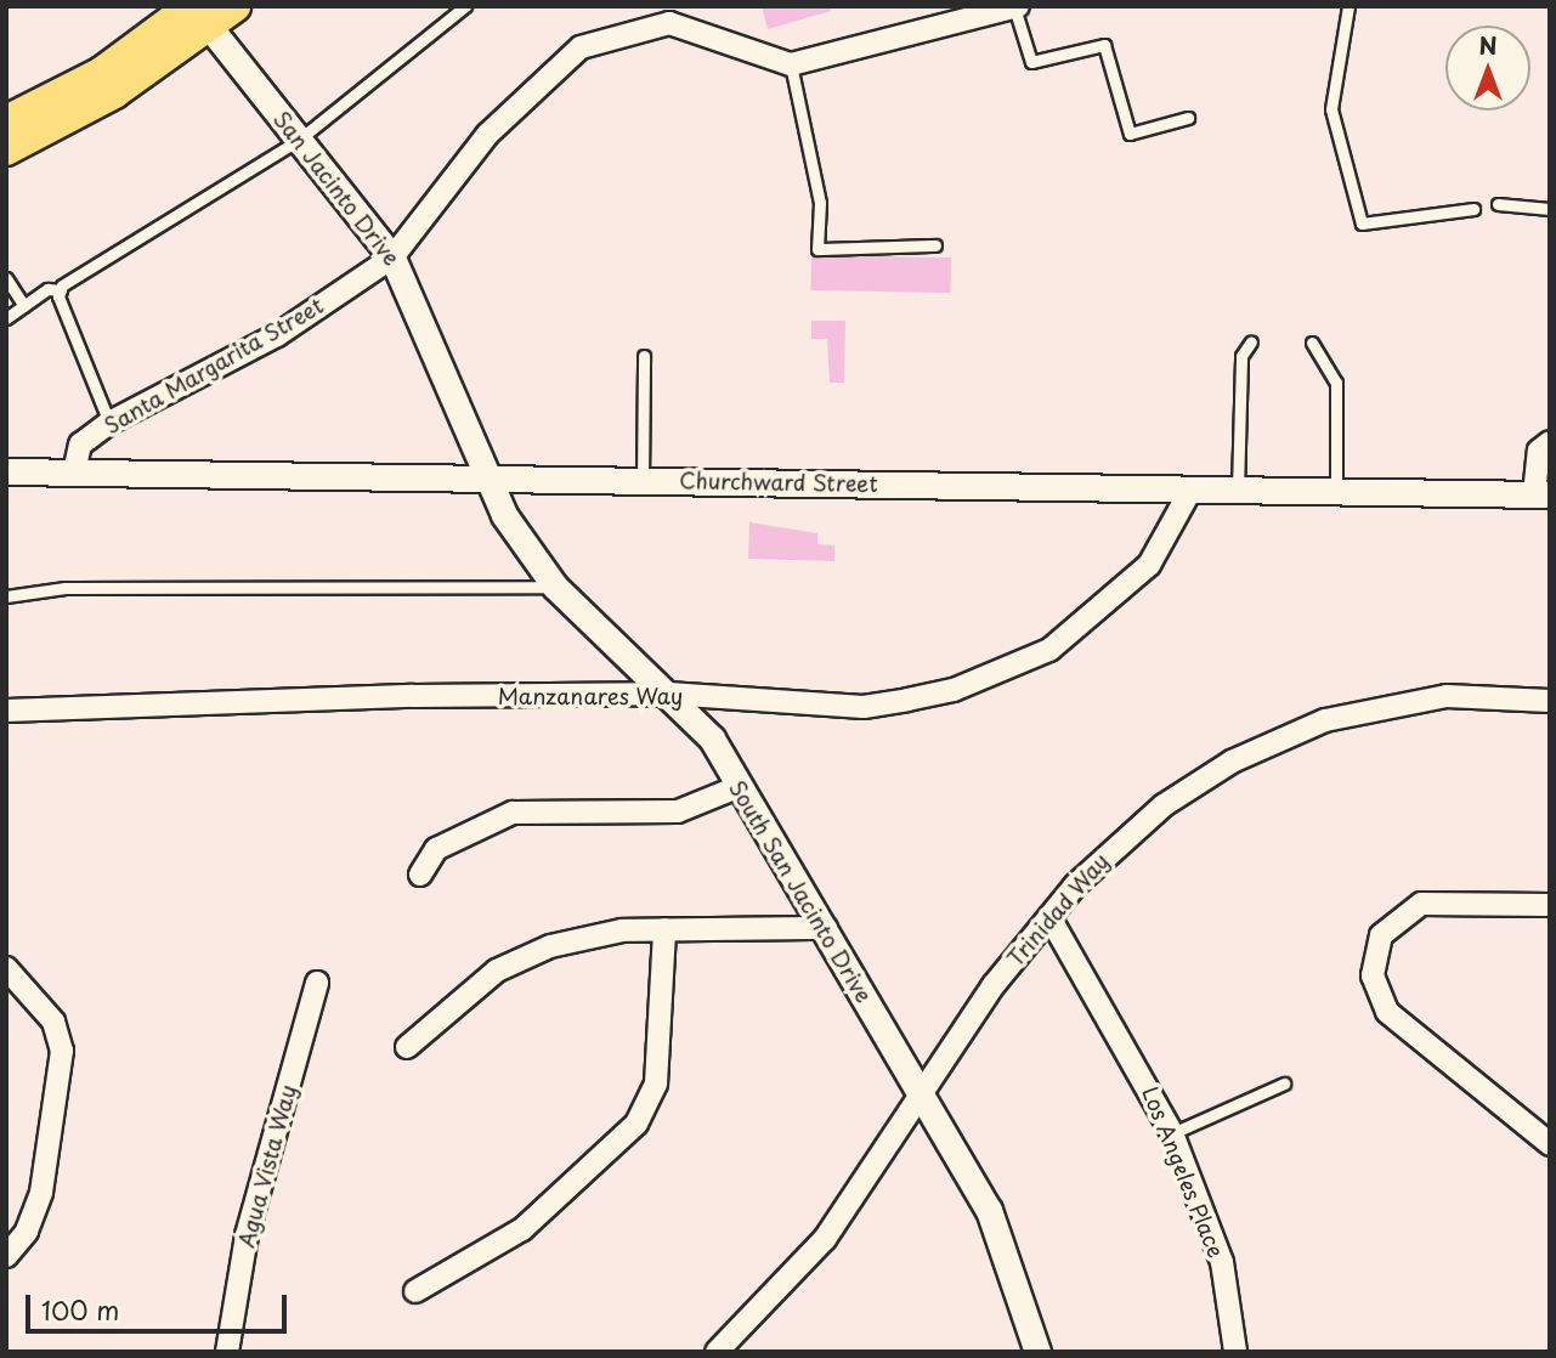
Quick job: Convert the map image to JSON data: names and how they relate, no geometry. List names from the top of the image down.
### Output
{
  "streets": {
    "street": [
      "San Jacinto Drive",
      "Santa Margarita Street",
      "Churchward Street",
      "Manzanares Way",
      "South San Jacinto Drive",
      "Trinidad Way",
      "Agua Vista Way",
      "Los Angeles Place"
    ]
  },
  "crossings": [
    ["San Jacinto Drive", "Santa Margarita Street"],
    ["San Jacinto Drive", "Churchward Street"],
    ["San Jacinto Drive", "South San Jacinto Drive"],
    ["Santa Margarita Street", "Churchward Street"],
    ["Churchward Street", "Manzanares Way"],
    ["Churchward Street", "South San Jacinto Drive"],
    ["Manzanares Way", "South San Jacinto Drive"],
    ["South San Jacinto Drive", "Trinidad Way"],
    ["Trinidad Way", "Los Angeles Place"]
  ],
  "scale_bar": "100 m",
  "north": "top"
}
